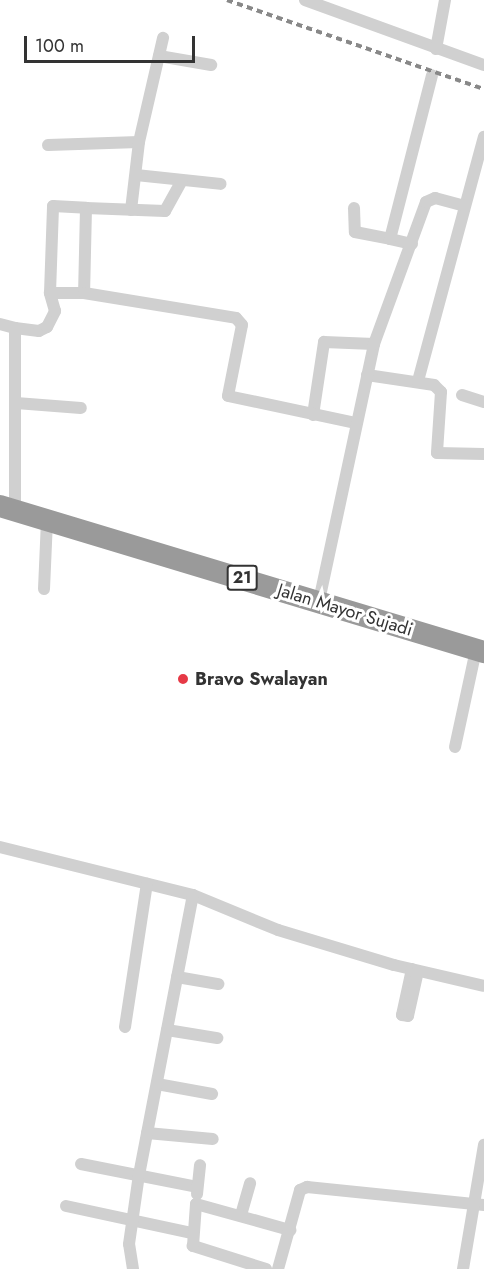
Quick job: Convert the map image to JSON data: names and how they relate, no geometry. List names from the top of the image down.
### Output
{
  "streets": {
    "highway": ["21", "Jalan Mayor Sujadi"]
  },
  "places": ["Bravo Swalayan"],
  "scale_bar": "100 m"
}
